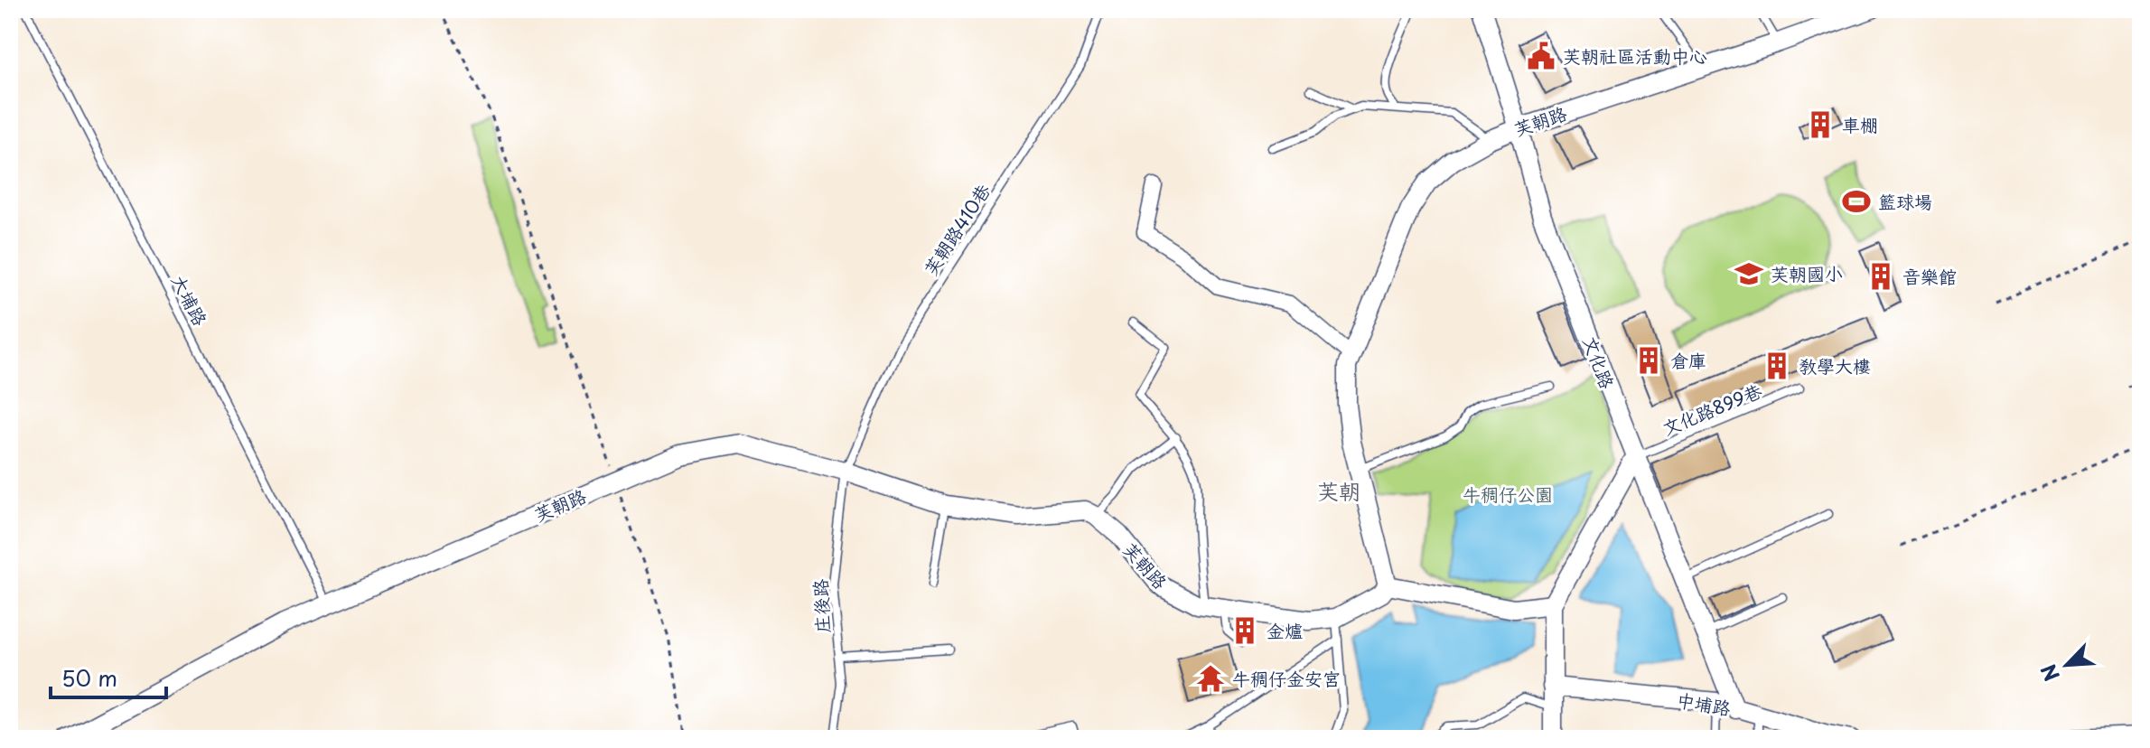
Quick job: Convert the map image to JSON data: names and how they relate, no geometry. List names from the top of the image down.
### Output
{
  "streets": {
    "street": ["芙朝路", "文化路", "中埔路"],
    "lane": [
      "芙朝路410巷",
      "大埔路",
      "文化路899巷",
      "庄後路"
    ]
  },
  "crossings": [
    ["芙朝路", "芙朝路410巷"],
    ["芙朝路", "大埔路"],
    ["芙朝路", "文化路"],
    ["芙朝路", "庄後路"],
    ["芙朝路410巷", "庄後路"],
    ["文化路", "文化路899巷"],
    ["文化路", "中埔路"]
  ],
  "districts": ["芙朝"],
  "parks": ["牛稠仔公園"],
  "places": {
    "public building": ["芙朝社區活動中心"],
    "building": [
      "車棚",
      "音樂館",
      "倉庫",
      "教學大樓",
      "金爐"
    ],
    "sports": ["籃球場"],
    "school or university": ["芙朝國小"],
    "temple": ["牛稠仔金安宮"]
  },
  "scale_bar": "50 m",
  "north": "bottom left"
}
